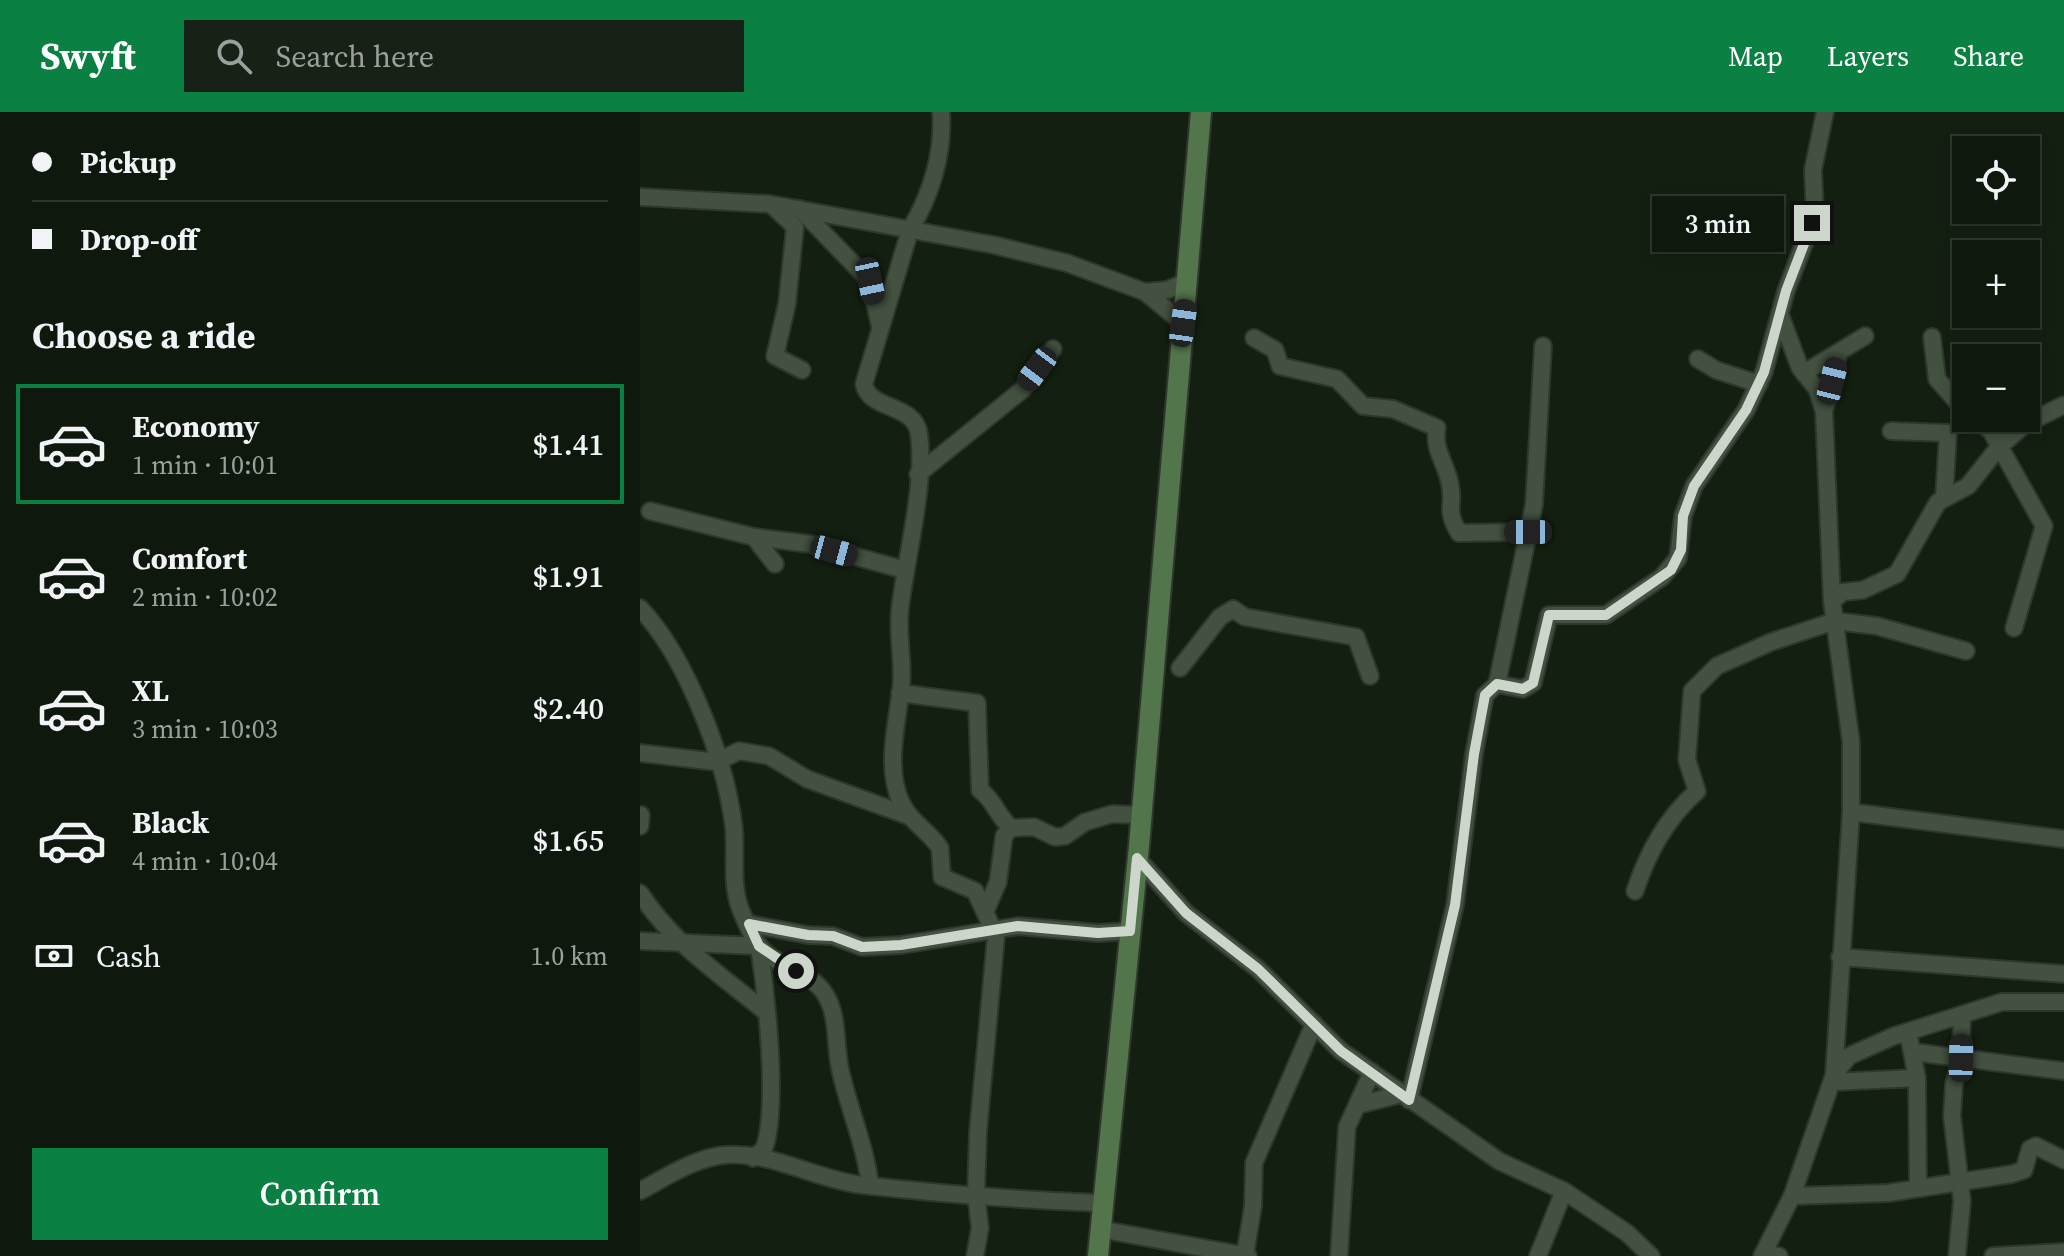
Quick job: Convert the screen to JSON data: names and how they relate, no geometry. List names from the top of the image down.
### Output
{
  "page": {
    "header": "Swyft",
    "search": "Search here",
    "nav": ["Map", "Layers", "Share"],
    "banner": ["Pickup", "Drop-off"],
    "map_buttons": ["+", "−"],
    "bubble": "3 min",
    "heading": "Choose a ride",
    "list": [
      {
        "name": "Economy",
        "note": "1 min · 10:01",
        "value": "$1.41"
      },
      {
        "name": "Comfort",
        "note": "2 min · 10:02",
        "value": "$1.91"
      },
      {
        "name": "XL",
        "note": "3 min · 10:03",
        "value": "$2.40"
      },
      {
        "name": "Black",
        "note": "4 min · 10:04",
        "value": "$1.65"
      }
    ],
    "pay": ["Cash", "1.0 km"],
    "buttons": "Confirm"
  }
}
